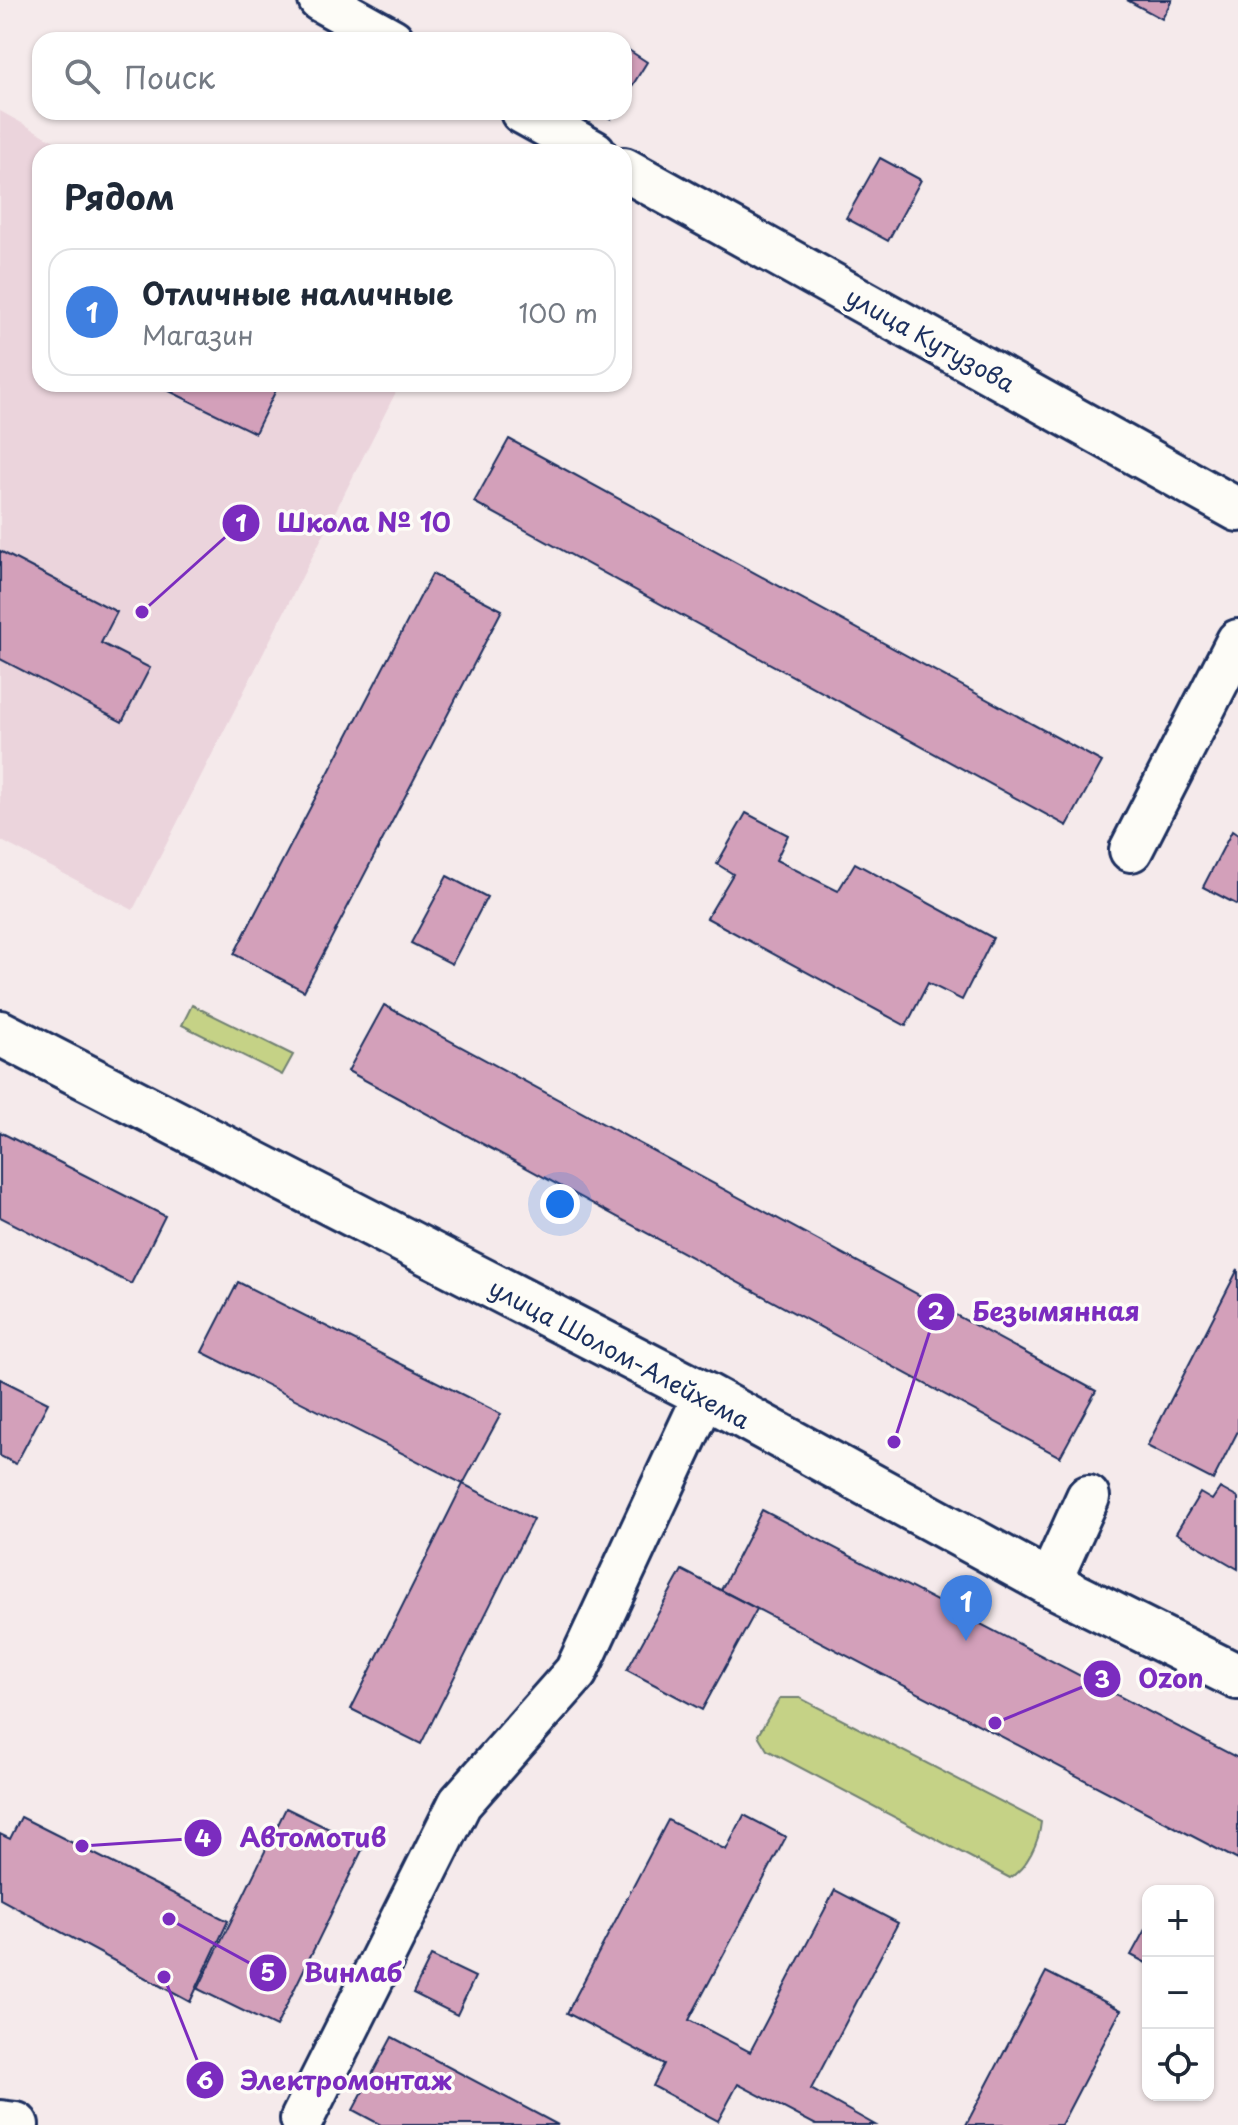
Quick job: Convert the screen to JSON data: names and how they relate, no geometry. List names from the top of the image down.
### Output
{
  "streets": {
    "main road": ["улица Шолом-Алейхема"],
    "lane": ["улица Кутузова"]
  },
  "places": [
    "Школа № 10",
    "Безымянная",
    "Ozon",
    "Автомотив",
    "Винлаб",
    "Электромонтаж"
  ],
  "page": {
    "search": "Поиск",
    "heading": "Рядом",
    "list": [
      {
        "mark": "1",
        "name": "Отличные наличные",
        "note": "Магазин",
        "value": "100 m"
      }
    ],
    "pins": "1",
    "map_buttons": ["+", "−"]
  }
}
